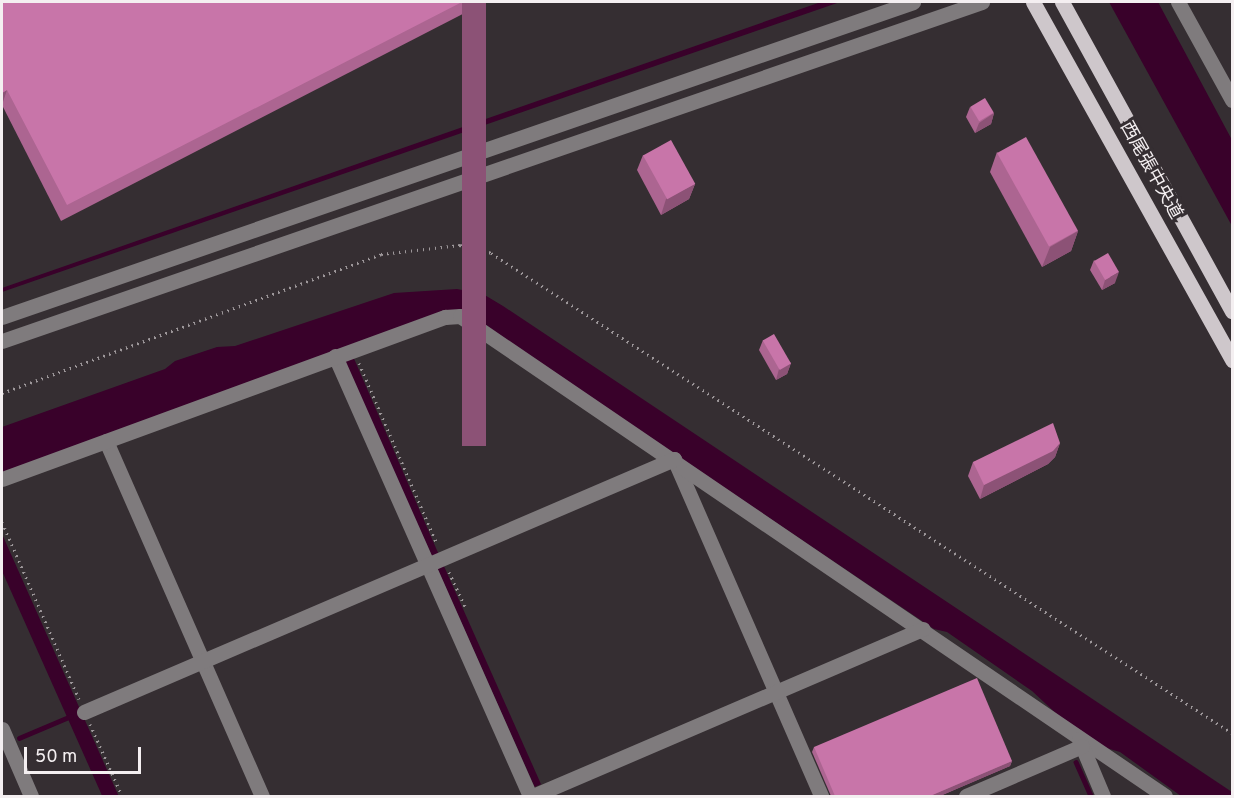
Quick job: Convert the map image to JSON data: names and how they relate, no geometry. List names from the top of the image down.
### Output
{
  "streets": {
    "main road": ["西尾張中央道"]
  },
  "scale_bar": "50 m"
}
